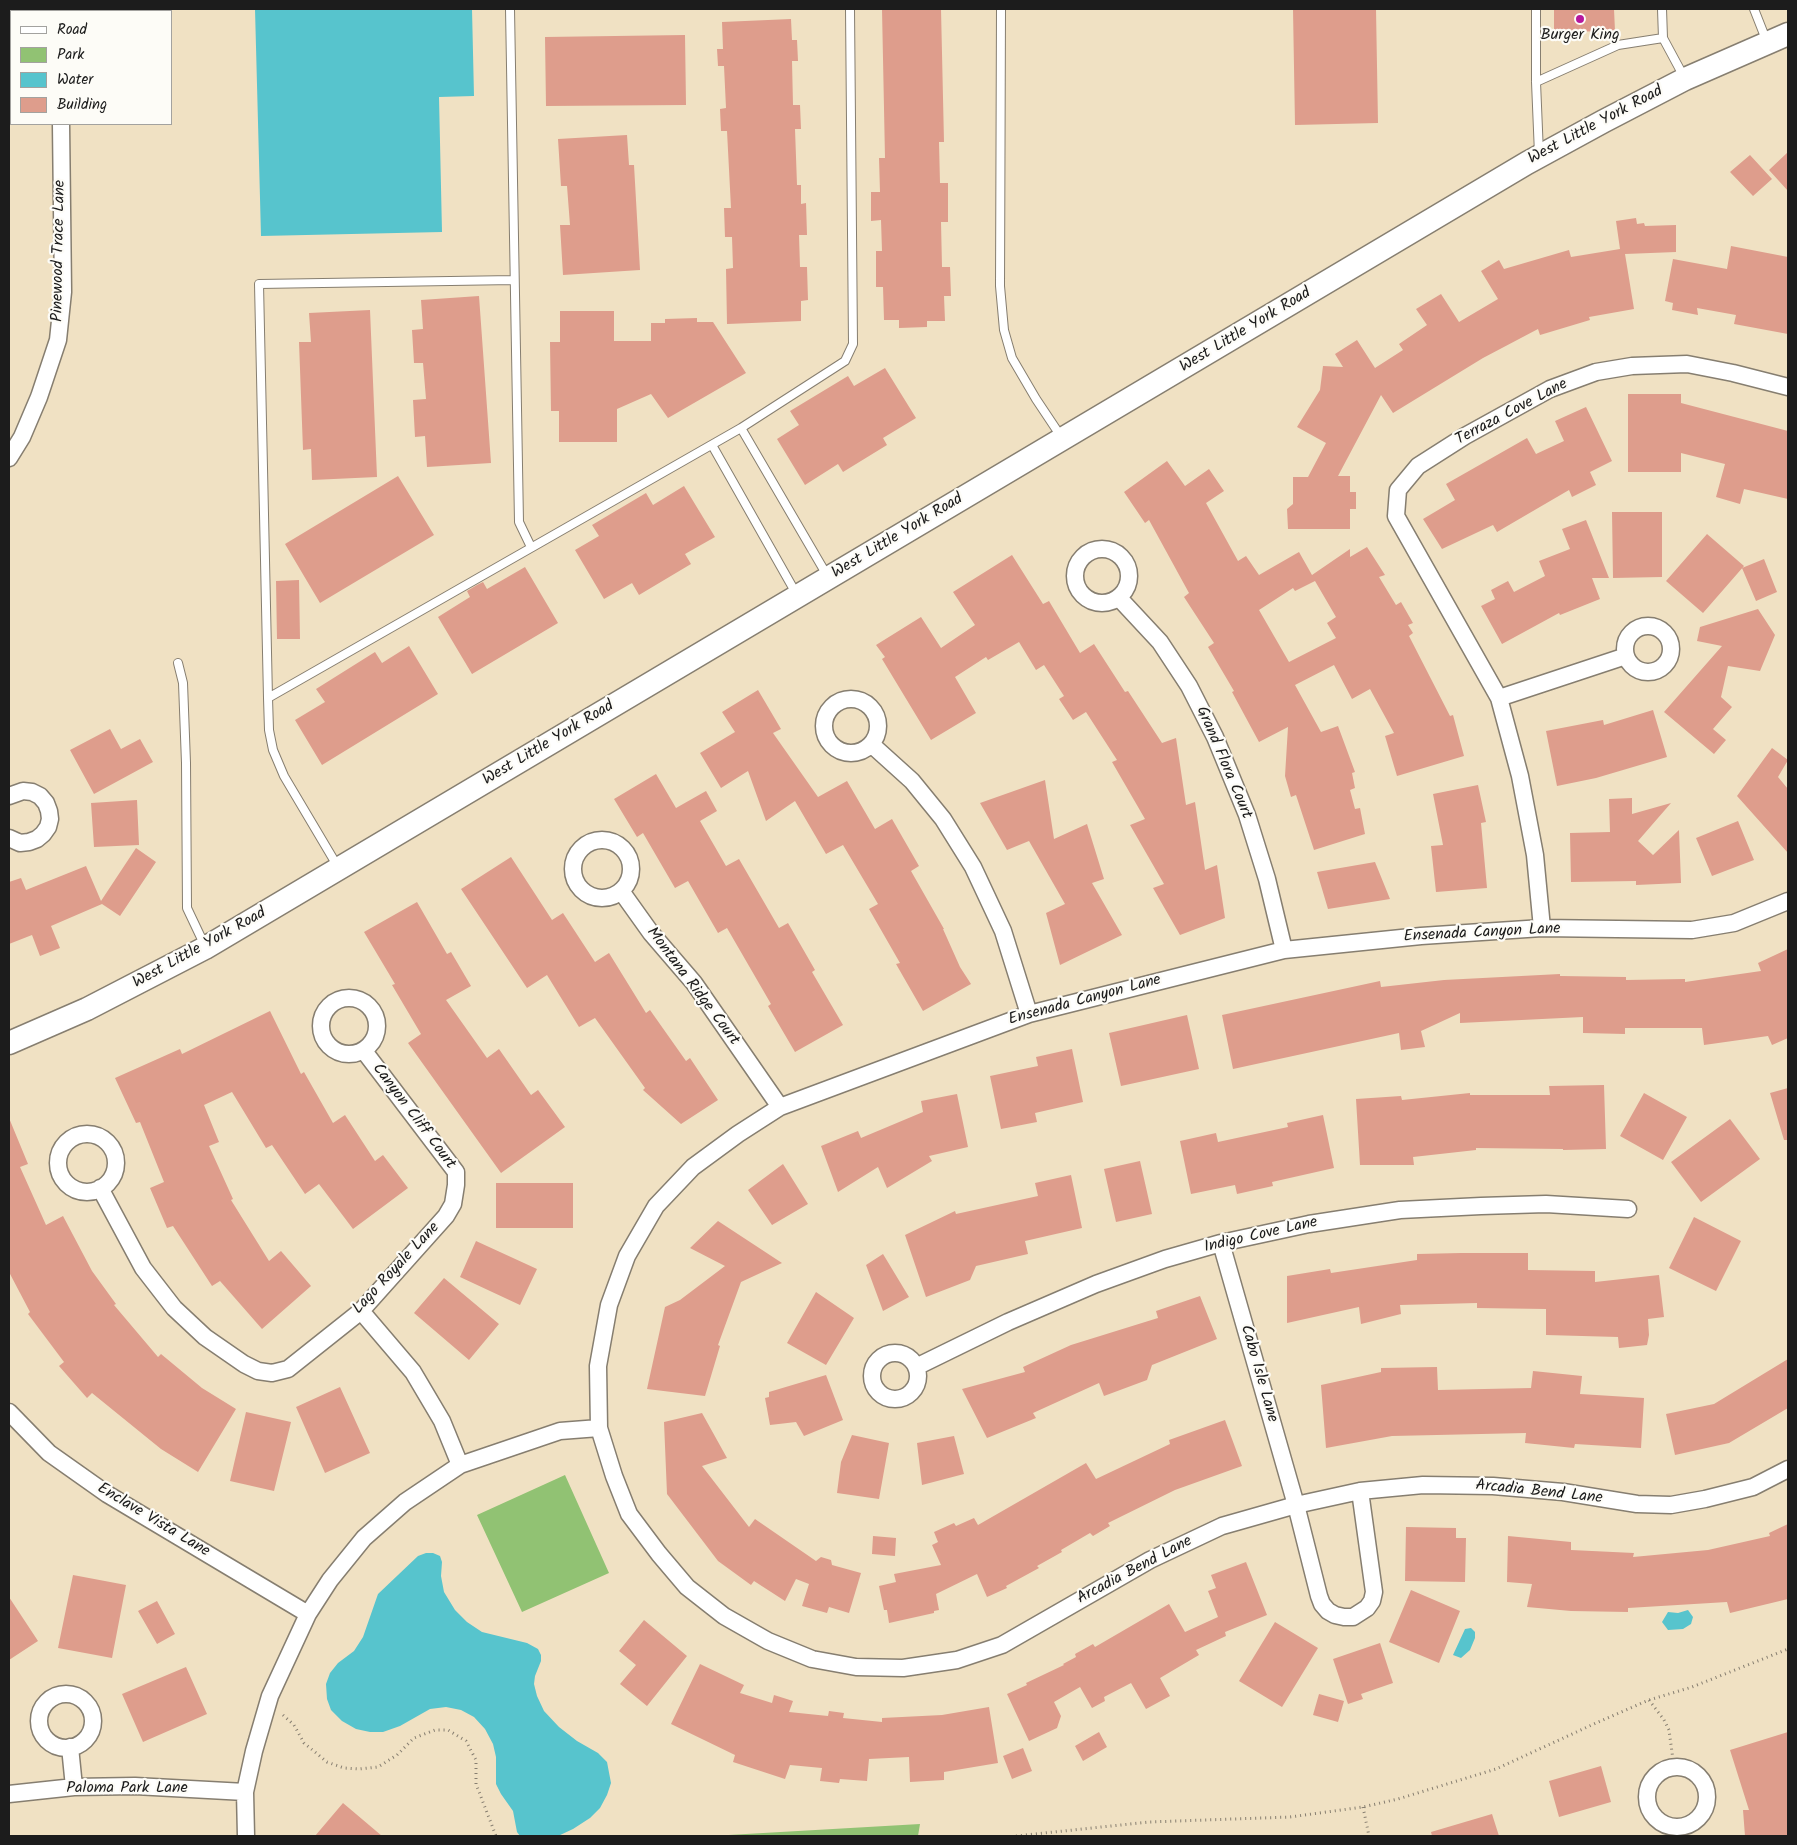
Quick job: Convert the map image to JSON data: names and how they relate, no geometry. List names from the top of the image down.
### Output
{
  "streets": {
    "main road": ["West Little York Road"],
    "street": [
      "Pinewood Trace Lane",
      "Terraza Cove Lane",
      "Grand Flora Court",
      "Ensenada Canyon Lane",
      "Montana Ridge Court",
      "Canyon Cliff Court",
      "Indigo Cove Lane",
      "Lago Royale Lane",
      "Cabo Isle Lane",
      "Arcadia Bend Lane",
      "Enclave Vista Lane",
      "Paloma Park Lane"
    ]
  },
  "crossings": [
    ["Grand Flora Court", "Ensenada Canyon Lane"],
    ["Ensenada Canyon Lane", "Montana Ridge Court"],
    ["Ensenada Canyon Lane", "Arcadia Bend Lane"],
    ["Canyon Cliff Court", "Lago Royale Lane"],
    ["Indigo Cove Lane", "Cabo Isle Lane"],
    ["Cabo Isle Lane", "Arcadia Bend Lane"]
  ],
  "places": ["Burger King"],
  "legend": [
    "Road",
    "Park",
    "Water",
    "Building"
  ]
}
